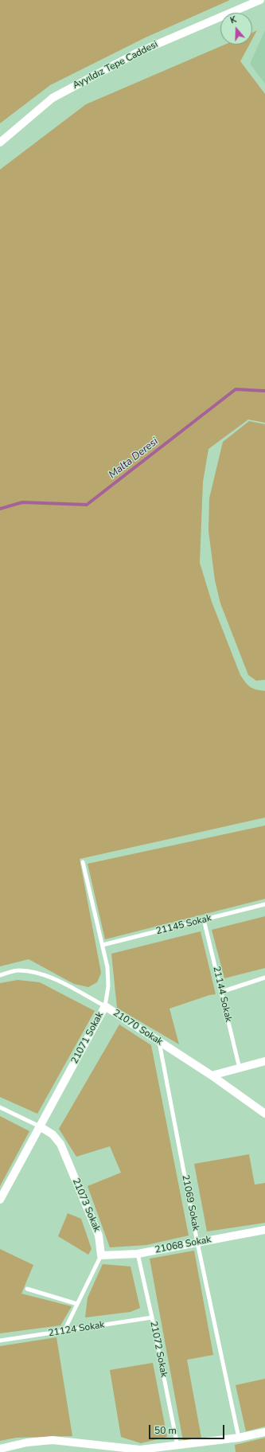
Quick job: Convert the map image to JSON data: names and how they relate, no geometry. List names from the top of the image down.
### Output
{
  "streets": {
    "street": [
      "Ayyıldız Tepe Caddesi",
      "21070 Sokak",
      "21071 Sokak",
      "21073 Sokak",
      "21068 Sokak"
    ],
    "lane": [
      "21145 Sokak",
      "21144 Sokak",
      "21069 Sokak",
      "21124 Sokak",
      "21072 Sokak"
    ]
  },
  "crossings": [
    ["21145 Sokak", "21144 Sokak"],
    ["21145 Sokak", "21071 Sokak"],
    ["21070 Sokak", "21071 Sokak"],
    ["21070 Sokak", "21069 Sokak"],
    ["21071 Sokak", "21073 Sokak"],
    ["21069 Sokak", "21068 Sokak"],
    ["21073 Sokak", "21068 Sokak"],
    ["21068 Sokak", "21072 Sokak"],
    ["21124 Sokak", "21072 Sokak"]
  ],
  "water": ["Malta Deresi"],
  "scale_bar": "50 m",
  "north": "top"
}
